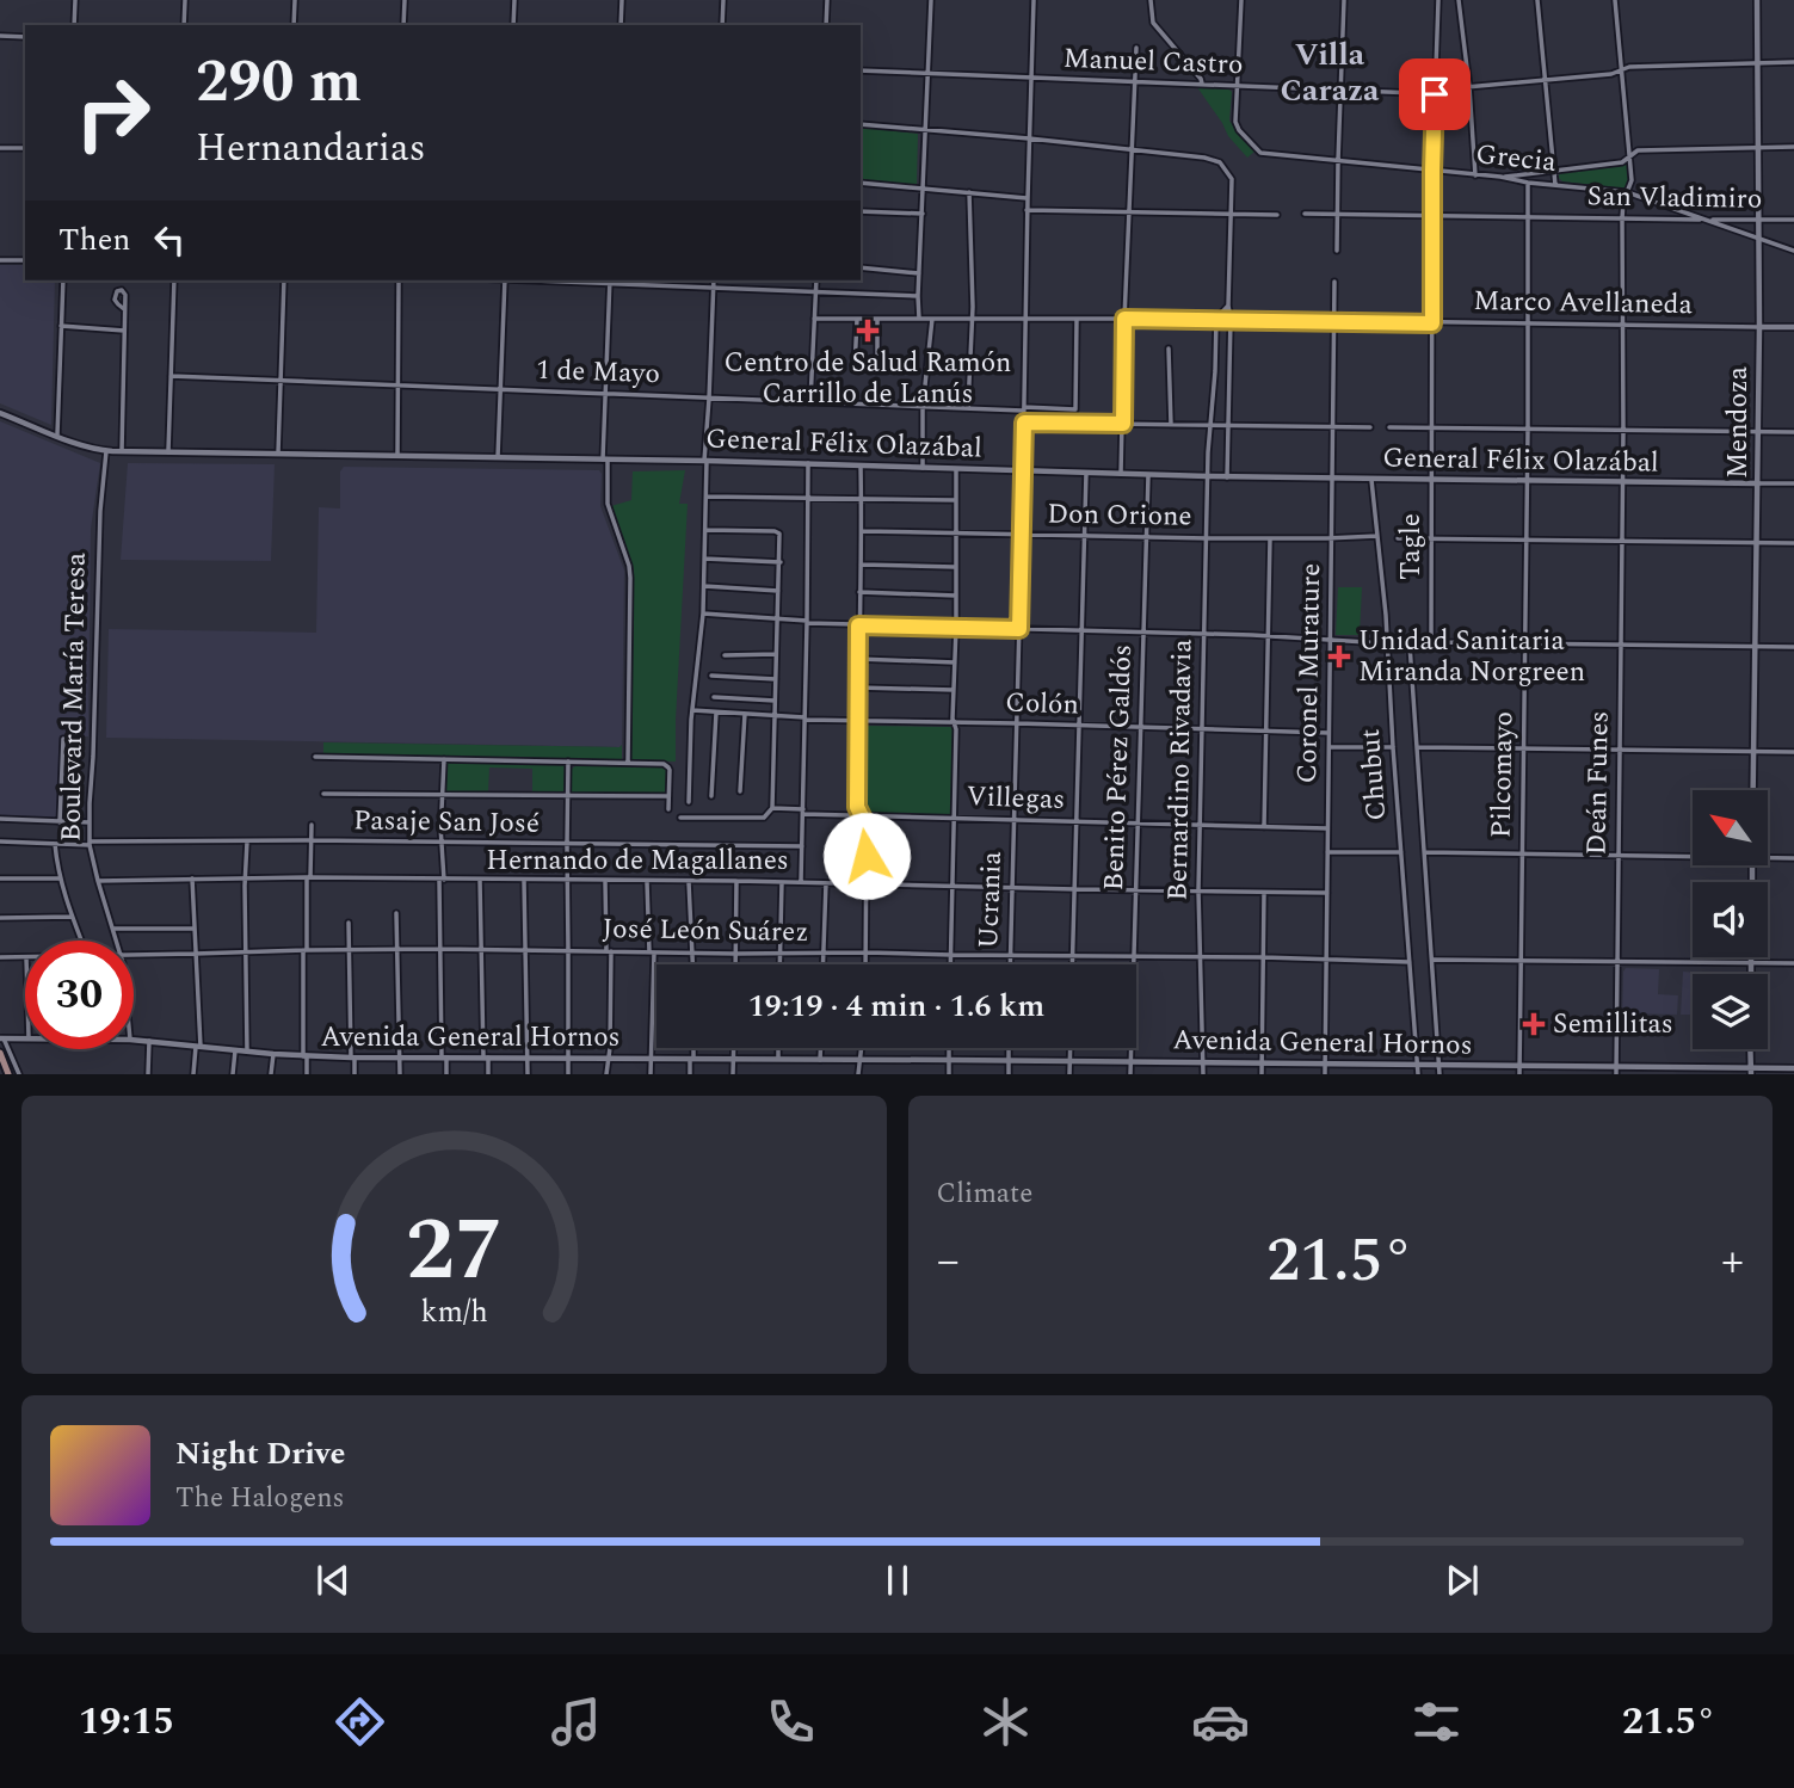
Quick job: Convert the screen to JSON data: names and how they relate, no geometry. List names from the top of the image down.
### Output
{
  "streets": {
    "street": [
      "Manuel Castro",
      "Grecia",
      "San Vladimiro",
      "Marco Avellaneda",
      "1 de Mayo",
      "Mendoza",
      "General Félix Olazábal",
      "Don Orione",
      "Tagle",
      "Coronel Murature",
      "Boulevard María Teresa",
      "Colón",
      "Benito Pérez Galdós",
      "Bernardino Rivadavia",
      "Chubut",
      "Pilcomayo",
      "Deán Funes",
      "Villegas",
      "Pasaje San José",
      "Hernando de Magallanes",
      "Ucrania",
      "José León Suárez",
      "Avenida General Hornos"
    ]
  },
  "crossings": [
    ["Manuel Castro", "Grecia"],
    ["Manuel Castro", "Mendoza"],
    ["Manuel Castro", "Tagle"],
    ["Manuel Castro", "Deán Funes"],
    ["Manuel Castro", "Ucrania"],
    ["Grecia", "San Vladimiro"],
    ["Grecia", "Mendoza"],
    ["Grecia", "Tagle"],
    ["Grecia", "Pilcomayo"],
    ["Grecia", "Deán Funes"],
    ["San Vladimiro", "Mendoza"],
    ["San Vladimiro", "Tagle"],
    ["San Vladimiro", "Pilcomayo"],
    ["San Vladimiro", "Deán Funes"],
    ["Marco Avellaneda", "1 de Mayo"],
    ["Marco Avellaneda", "Mendoza"],
    ["Marco Avellaneda", "Tagle"],
    ["Marco Avellaneda", "Coronel Murature"],
    ["Marco Avellaneda", "Bernardino Rivadavia"],
    ["Marco Avellaneda", "Pilcomayo"],
    ["Marco Avellaneda", "Deán Funes"],
    ["Marco Avellaneda", "Ucrania"],
    ["1 de Mayo", "Ucrania"],
    ["Mendoza", "General Félix Olazábal"],
    ["General Félix Olazábal", "Tagle"],
    ["General Félix Olazábal", "Coronel Murature"],
    ["General Félix Olazábal", "Boulevard María Teresa"],
    ["General Félix Olazábal", "Benito Pérez Galdós"],
    ["General Félix Olazábal", "Bernardino Rivadavia"],
    ["General Félix Olazábal", "Chubut"],
    ["General Félix Olazábal", "Pilcomayo"],
    ["General Félix Olazábal", "Deán Funes"],
    ["General Félix Olazábal", "Ucrania"],
    ["Don Orione", "Coronel Murature"],
    ["Don Orione", "Benito Pérez Galdós"],
    ["Don Orione", "Bernardino Rivadavia"],
    ["Don Orione", "Chubut"],
    ["Don Orione", "Ucrania"],
    ["Tagle", "Chubut"],
    ["Coronel Murature", "Colón"],
    ["Coronel Murature", "Villegas"],
    ["Coronel Murature", "Hernando de Magallanes"],
    ["Coronel Murature", "José León Suárez"],
    ["Coronel Murature", "Avenida General Hornos"],
    ["Boulevard María Teresa", "Pasaje San José"],
    ["Boulevard María Teresa", "Hernando de Magallanes"],
    ["Colón", "Benito Pérez Galdós"],
    ["Colón", "Bernardino Rivadavia"],
    ["Colón", "Ucrania"],
    ["Benito Pérez Galdós", "Villegas"],
    ["Benito Pérez Galdós", "Hernando de Magallanes"],
    ["Benito Pérez Galdós", "José León Suárez"],
    ["Benito Pérez Galdós", "Avenida General Hornos"],
    ["Bernardino Rivadavia", "Villegas"],
    ["Bernardino Rivadavia", "Hernando de Magallanes"],
    ["Bernardino Rivadavia", "José León Suárez"],
    ["Bernardino Rivadavia", "Avenida General Hornos"],
    ["Chubut", "José León Suárez"],
    ["Chubut", "Avenida General Hornos"],
    ["Pilcomayo", "Avenida General Hornos"],
    ["Deán Funes", "Avenida General Hornos"],
    ["Villegas", "Ucrania"],
    ["Hernando de Magallanes", "Ucrania"],
    ["Ucrania", "José León Suárez"]
  ],
  "districts": ["Villa Caraza"],
  "places": {
    "health": ["Centro de Salud Ramón Carrillo de Lanús", "Unidad Sanitaria Miranda Norgreen", "Semillitas"]
  },
  "north": "top left",
  "page": {
    "turn": ["290 m", "Hernandarias"],
    "then": "Then",
    "limit": "30",
    "trip": "19:19 · 4 min · 1.6 km",
    "tile": "Climate",
    "heat": ["−", "21.5°", "+"],
    "song": ["Night Drive", "The Halogens"],
    "tabs": ["19:15", "21.5°"],
    "gauge": ["27", "km/h"]
  }
}
